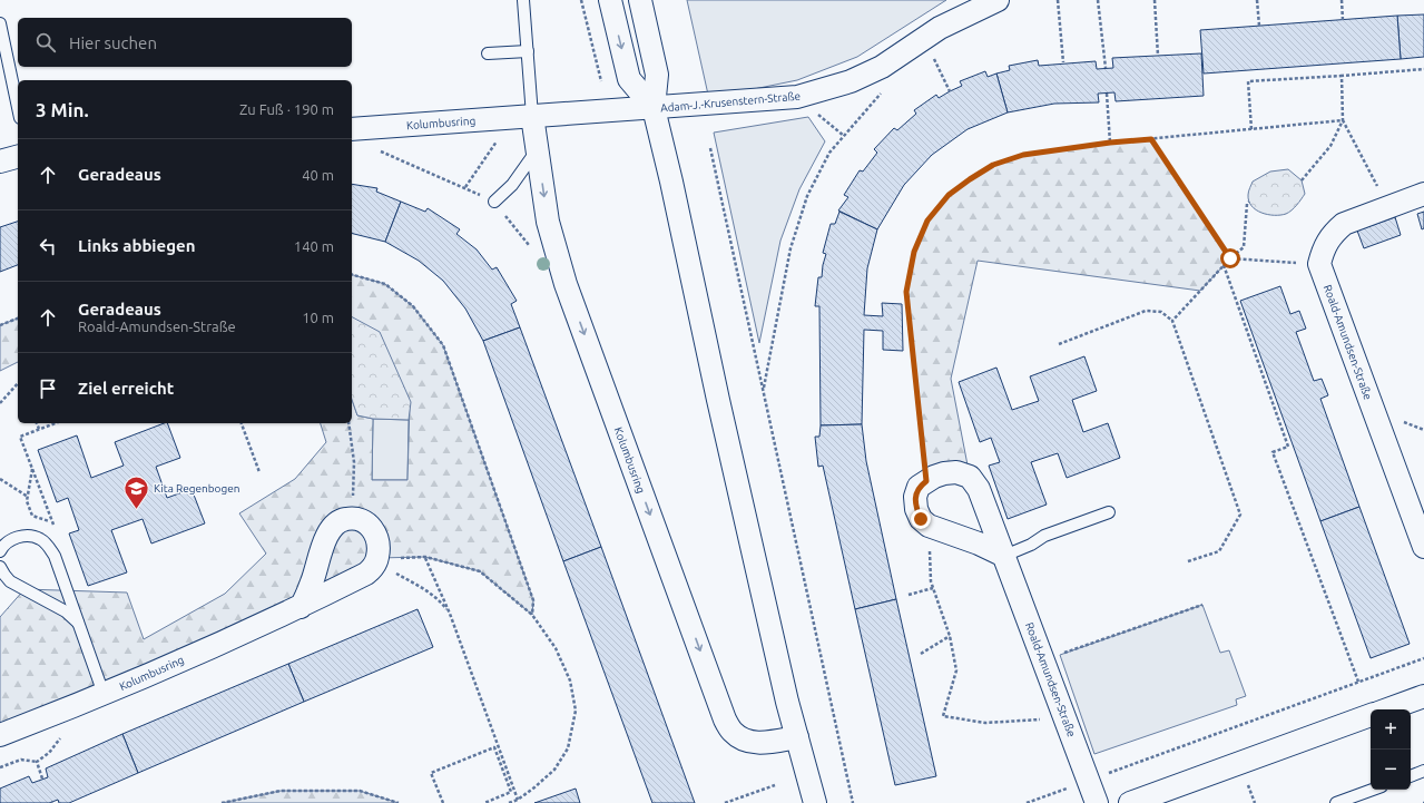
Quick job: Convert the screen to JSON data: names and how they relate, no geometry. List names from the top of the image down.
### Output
{
  "streets": {
    "street": ["Adam-J.-Krusenstern-Straße", "Kolumbusring", "Roald-Amundsen-Straße"]
  },
  "crossings": [
    ["Adam-J.-Krusenstern-Straße", "Kolumbusring"]
  ],
  "places": {
    "school or university": ["Kita Regenbogen"]
  },
  "page": {
    "search": "Hier suchen",
    "heading": ["3 Min.", "Zu Fuß · 190 m"],
    "list": [
      ["Geradeaus", "40 m"],
      ["Links abbiegen", "140 m"],
      ["Geradeaus", "Roald-Amundsen-Straße", "10 m"],
      "Ziel erreicht"
    ],
    "map_buttons": ["+", "−"]
  }
}
